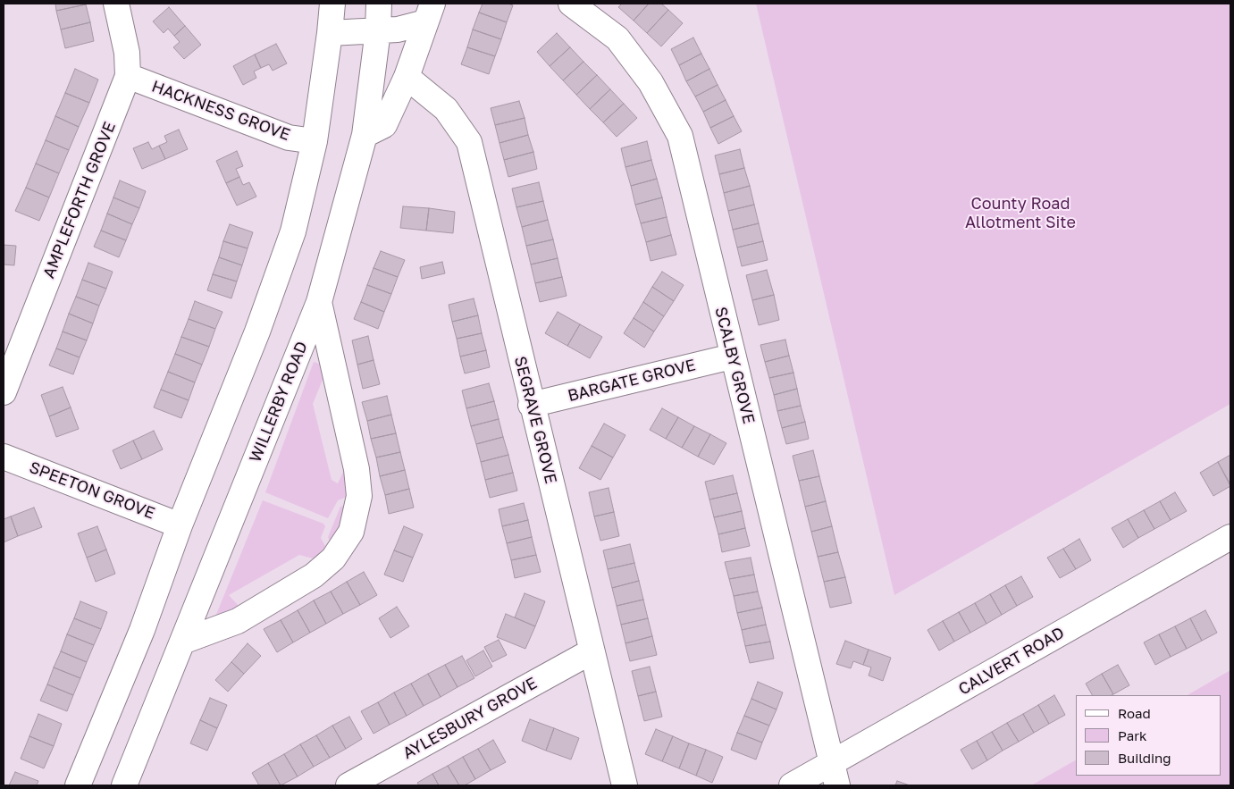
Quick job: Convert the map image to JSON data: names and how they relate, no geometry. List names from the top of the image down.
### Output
{
  "streets": {
    "street": [
      "HACKNESS GROVE",
      "AMPLEFORTH GROVE",
      "SCALBY GROVE",
      "BARGATE GROVE",
      "WILLERBY ROAD",
      "SEGRAVE GROVE",
      "SPEETON GROVE",
      "CALVERT ROAD",
      "AYLESBURY GROVE"
    ]
  },
  "crossings": [
    ["HACKNESS GROVE", "AMPLEFORTH GROVE"],
    ["SCALBY GROVE", "BARGATE GROVE"],
    ["SCALBY GROVE", "CALVERT ROAD"],
    ["BARGATE GROVE", "SEGRAVE GROVE"],
    ["SEGRAVE GROVE", "AYLESBURY GROVE"]
  ],
  "parks": ["County Road Allotment Site"],
  "legend": ["Road", "Park", "Building"]
}
